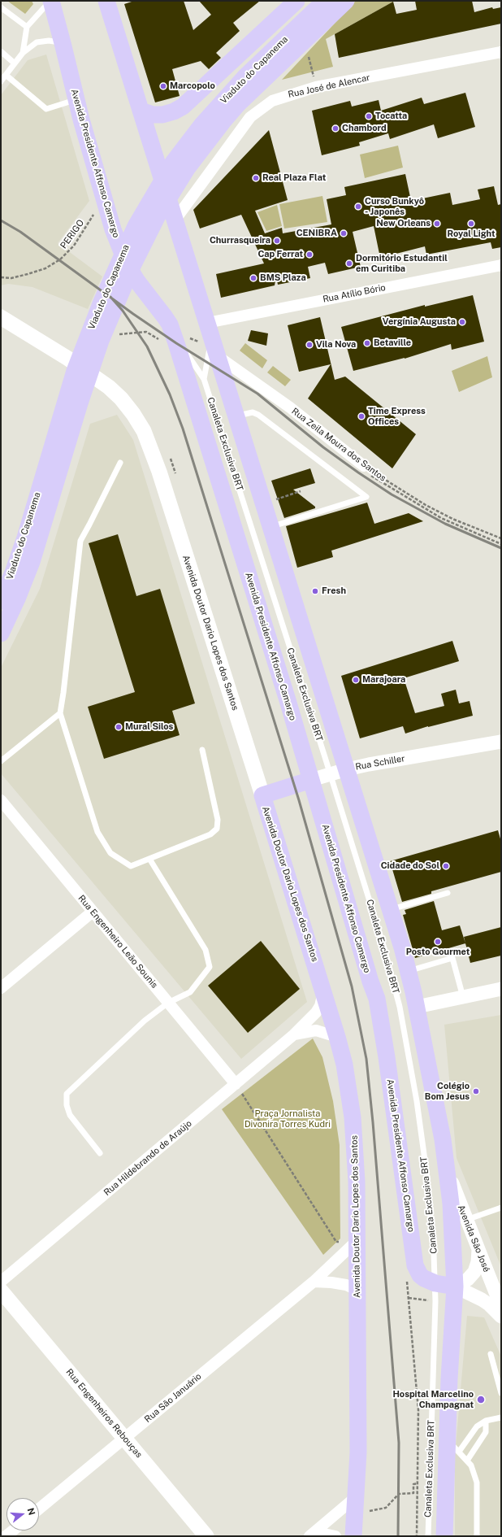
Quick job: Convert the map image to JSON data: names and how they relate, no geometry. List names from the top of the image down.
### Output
{
  "streets": {
    "main road": [
      "Viaduto do Capanema",
      "Avenida Presidente Affonso Camargo",
      "Avenida Doutor Dario Lopes dos Santos",
      "Rua Schiller",
      "Rua Engenheiros Rebouças"
    ],
    "street": [
      "Rua José de Alencar",
      "Rua Atílio Bório",
      "Rua Zeila Moura dos Santos",
      "Rua Engenheiro Leão Sounis",
      "Rua Hildebrando de Araújo",
      "Avenida São José",
      "Rua São Januário"
    ],
    "lane": ["Canaleta Exclusiva BRT"],
    "path": ["PERIGO"]
  },
  "crossings": [
    ["Avenida Presidente Affonso Camargo", "Canaleta Exclusiva BRT"],
    ["Avenida Presidente Affonso Camargo", "Rua Schiller"],
    ["Rua Atílio Bório", "Canaleta Exclusiva BRT"],
    ["Canaleta Exclusiva BRT", "Rua Schiller"],
    ["Avenida Doutor Dario Lopes dos Santos", "Rua Schiller"],
    ["Avenida Doutor Dario Lopes dos Santos", "Rua Hildebrando de Araújo"],
    ["Avenida Doutor Dario Lopes dos Santos", "Rua São Januário"],
    ["Rua Engenheiro Leão Sounis", "Rua Hildebrando de Araújo"],
    ["Rua São Januário", "Rua Engenheiros Rebouças"]
  ],
  "parks": ["Praça Jornalista Divonira Torres Kudri"],
  "places": [
    "Marcopolo",
    "Tocatta",
    "Chambord",
    "Real Plaza Flat",
    "Curso Bunkyô - Japonês",
    "New Orleans",
    "Royal Light",
    "CENIBRA",
    "Churrasqueira",
    "Cap Ferrat",
    "Dormitório Estudantil em Curitiba",
    "BMS Plaza",
    "Vergínia Augusta",
    "Betaville",
    "Vila Nova",
    "Time Express Offices",
    "Fresh",
    "Marajoara",
    "Mural Silos",
    "Cidade do Sol",
    "Posto Gourmet",
    "Colégio Bom Jesus",
    "Hospital Marcelino Champagnat"
  ],
  "north": "right"
}
